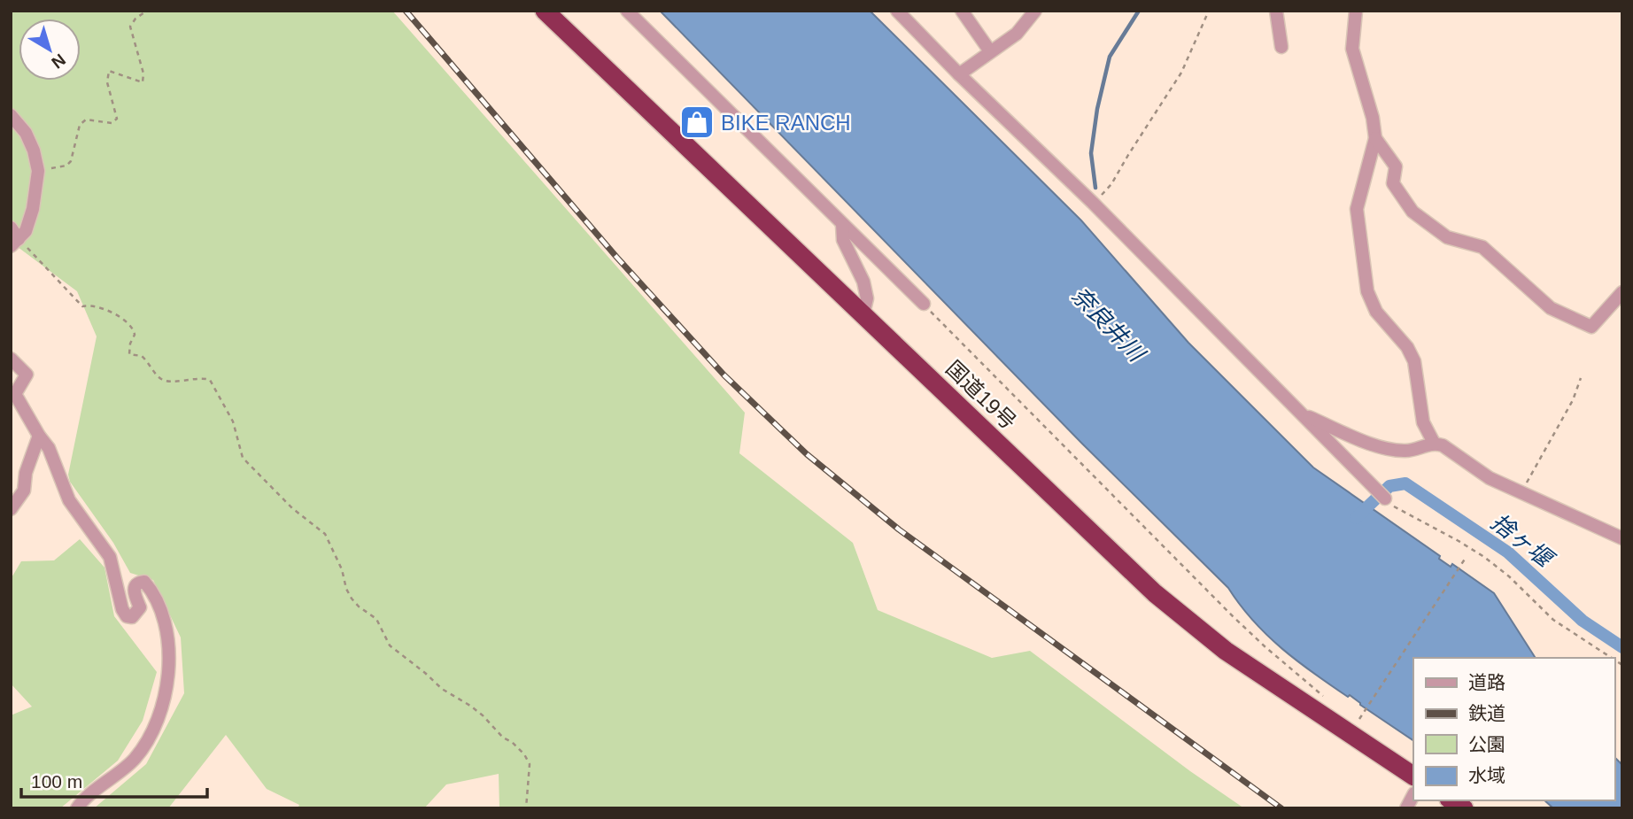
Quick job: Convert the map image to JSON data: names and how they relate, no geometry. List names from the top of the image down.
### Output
{
  "streets": {
    "highway": ["国道19号"]
  },
  "water": ["奈良井川", "捨ヶ堰"],
  "places": {
    "shop": ["BIKE RANCH"]
  },
  "legend": [
    "道路",
    "鉄道",
    "公園",
    "水域"
  ],
  "scale_bar": "100 m",
  "north": "bottom right"
}
